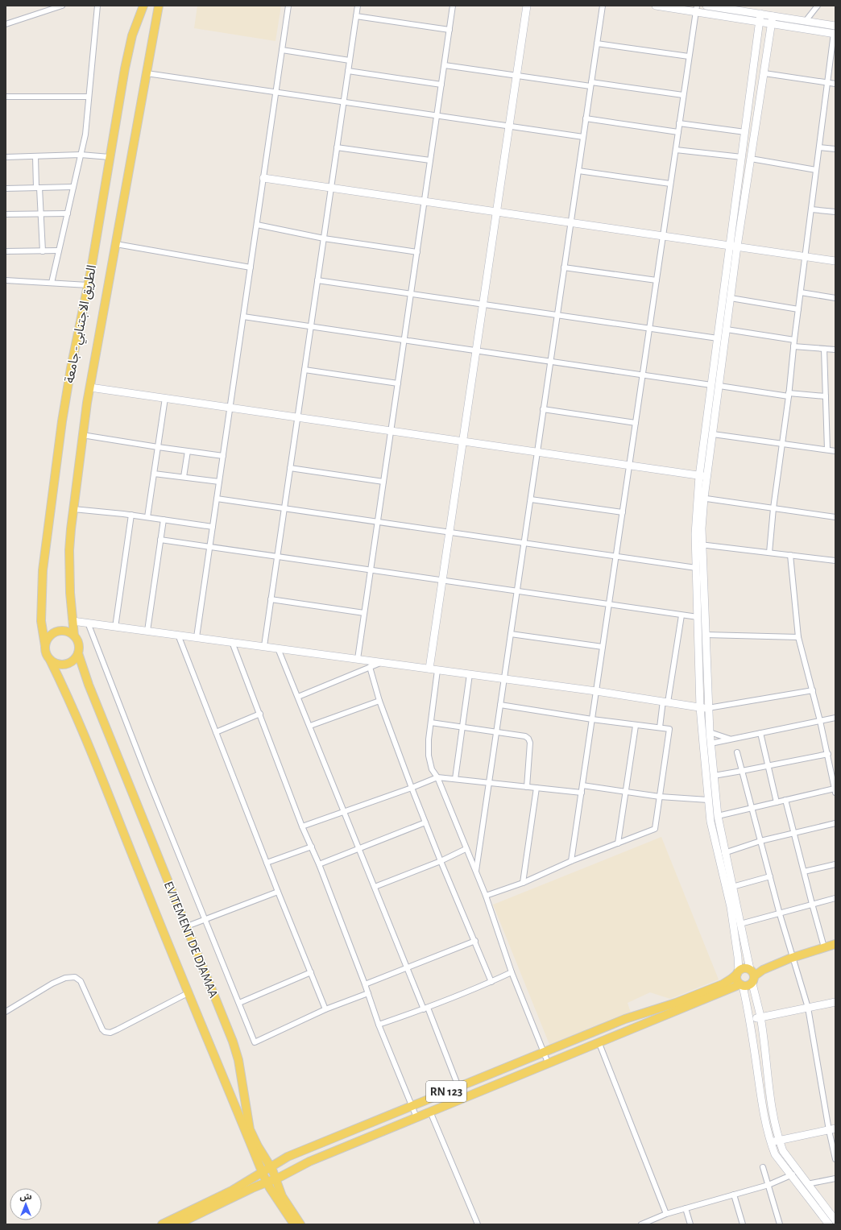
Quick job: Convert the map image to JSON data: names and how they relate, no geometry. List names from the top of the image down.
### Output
{
  "streets": {
    "main road": ["الطريق الاجتنابي - جامعة", "EVITEMENT DE DJAMAA", "RN 123"]
  },
  "crossings": [
    ["الطريق الاجتنابي - جامعة", "EVITEMENT DE DJAMAA"],
    ["EVITEMENT DE DJAMAA", "RN 123"]
  ],
  "north": "top"
}
